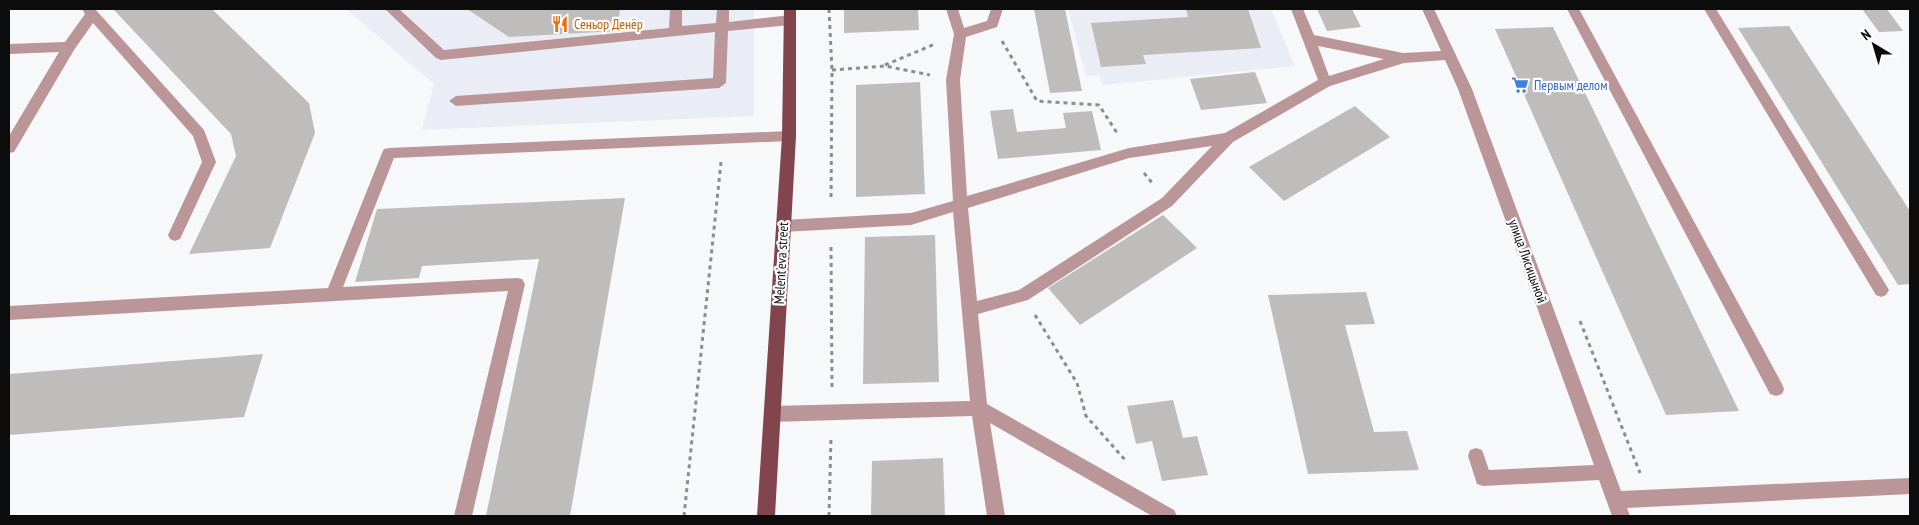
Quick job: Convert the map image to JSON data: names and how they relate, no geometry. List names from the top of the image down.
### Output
{
  "streets": {
    "main road": ["Melent'eva street"],
    "street": ["улица Лисицыной"]
  },
  "places": {
    "restaurant": ["Сеньор Денёр"],
    "supermarket": ["Первым делом"]
  },
  "north": "top left"
}
